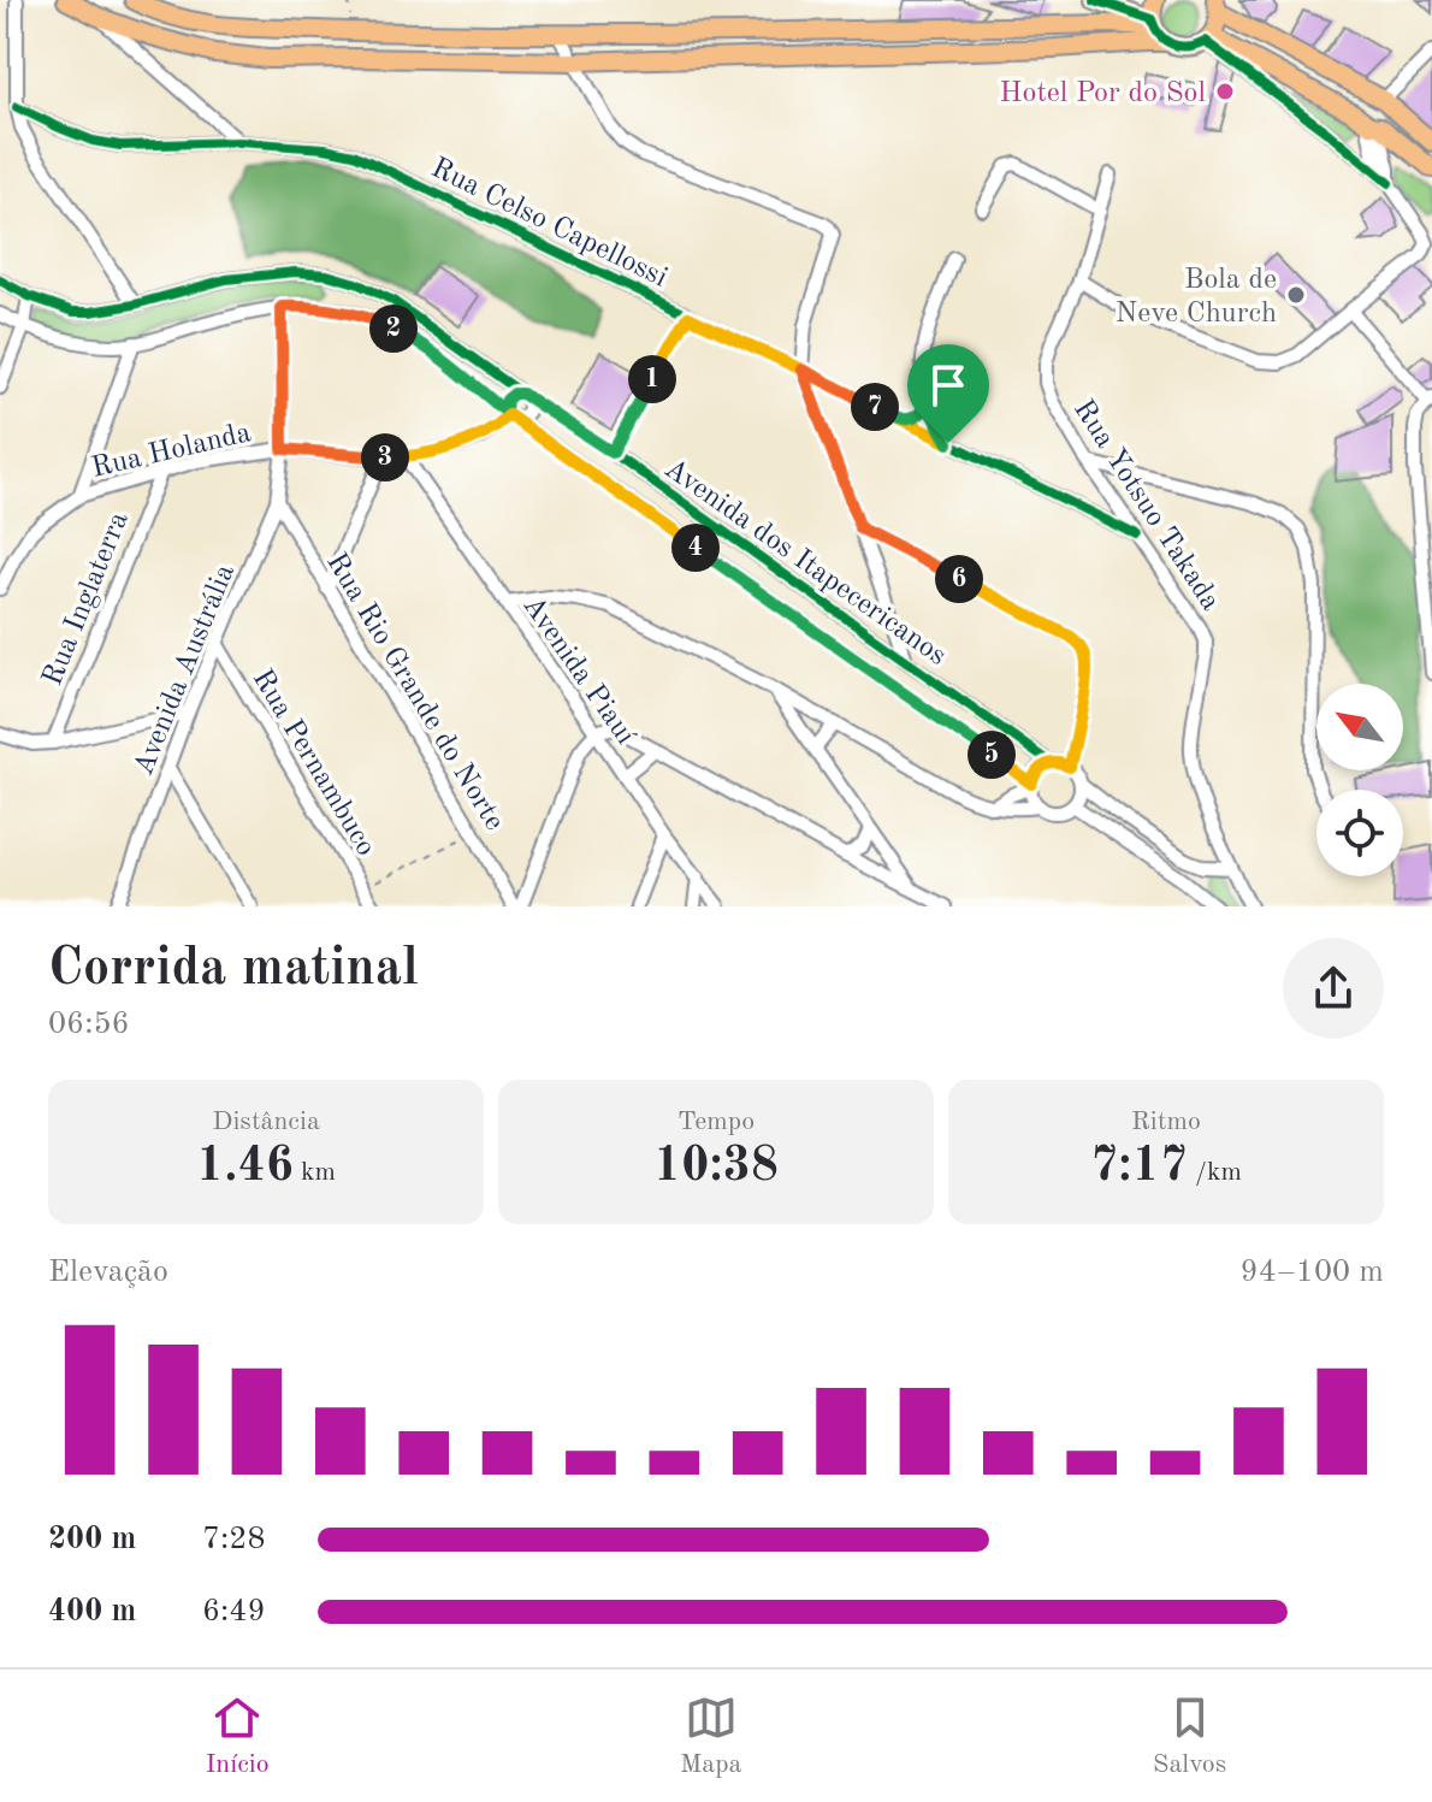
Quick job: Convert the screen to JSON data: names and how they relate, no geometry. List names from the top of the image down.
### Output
{
  "streets": {
    "street": [
      "Rua Celso Capellossi",
      "Rua Holanda",
      "Rua Yotsuo Takada",
      "Avenida dos Itapecericanos",
      "Rua Inglaterra",
      "Avenida Austrália",
      "Avenida Piauí",
      "Rua Rio Grande do Norte",
      "Rua Pernambuco"
    ]
  },
  "crossings": [
    ["Rua Celso Capellossi", "Rua Yotsuo Takada"],
    ["Rua Holanda", "Avenida dos Itapecericanos"],
    ["Rua Holanda", "Rua Inglaterra"],
    ["Rua Holanda", "Avenida Austrália"],
    ["Rua Holanda", "Avenida Piauí"],
    ["Avenida dos Itapecericanos", "Avenida Austrália"],
    ["Avenida Austrália", "Rua Rio Grande do Norte"],
    ["Avenida Austrália", "Rua Pernambuco"]
  ],
  "places": ["Hotel Por do Sol", "Bola de Neve Church"],
  "north": "top left",
  "page": {
    "pins": [
      "2",
      "1",
      "7",
      "3",
      "4",
      "6",
      "5"
    ],
    "heading": ["Corrida matinal", "06:56"],
    "stats": [
      ["Distância", "1.46 km"],
      ["Tempo", "10:38"],
      ["Ritmo", "7:17 /km"]
    ],
    "chart": ["Elevação", "94–100 m"],
    "list": [
      {
        "name": "200 m",
        "note": "7:28"
      },
      {
        "name": "400 m",
        "note": "6:49"
      }
    ],
    "tabs": ["Início", "Mapa", "Salvos"]
  }
}
